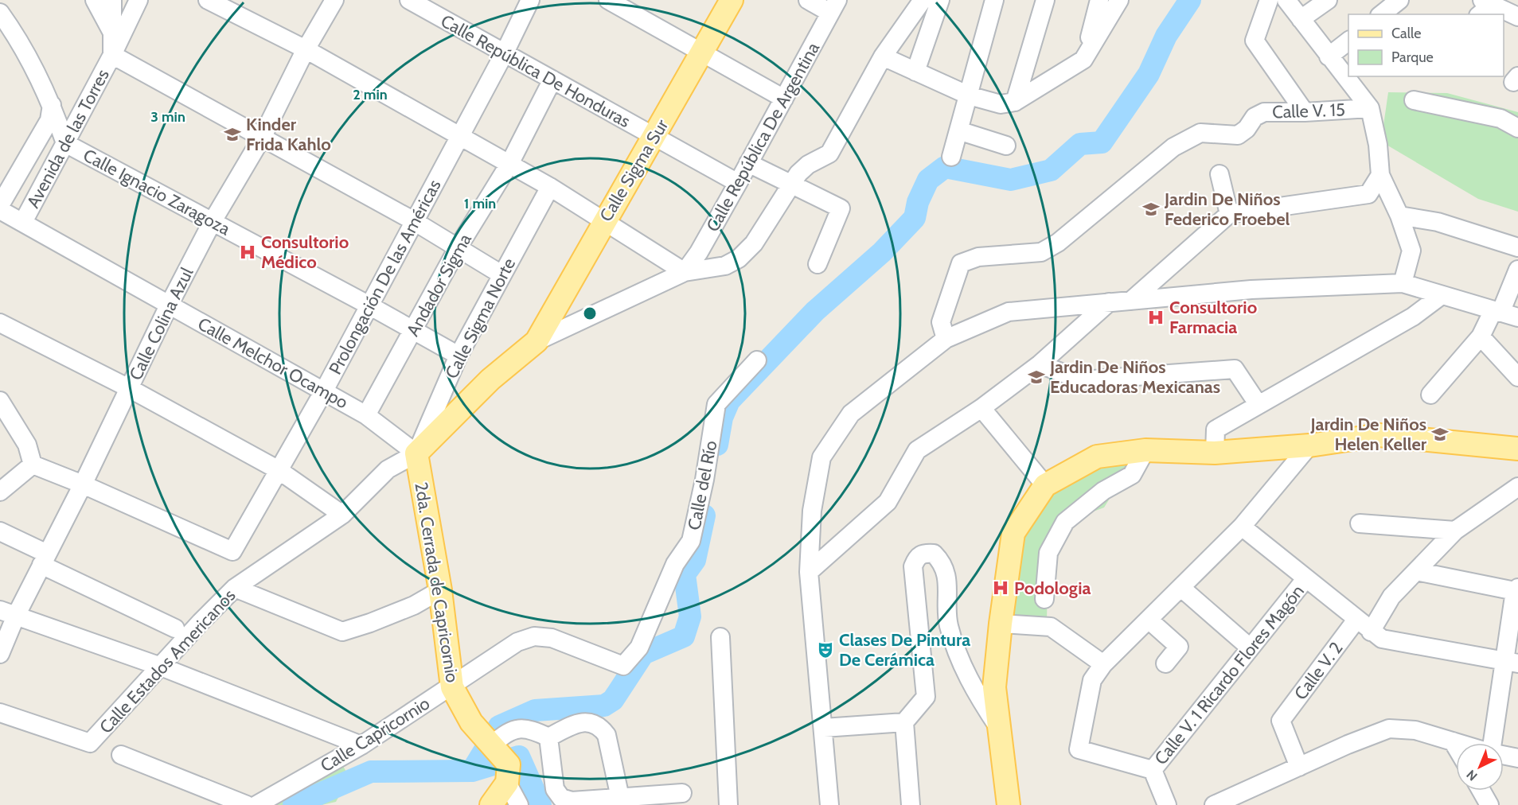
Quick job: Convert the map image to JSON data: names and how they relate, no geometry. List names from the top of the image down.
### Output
{
  "streets": {
    "main road": ["Calle Sigma Sur", "2da. Cerrada de Capricornio", "Calle Estados Americanos"],
    "street": [
      "Calle República De Honduras",
      "Calle V. 15",
      "Calle República De Argentina",
      "Avenida de las Torres",
      "Calle Ignacio Zaragoza",
      "Prolongación De las Américas",
      "Andador Sigma",
      "Calle Sigma Norte",
      "Calle Colina Azul",
      "Calle Melchor Ocampo",
      "Calle del Río",
      "Calle V. 2",
      "Calle V. 1 Ricardo Flores Magón",
      "Calle Capricornio"
    ]
  },
  "crossings": [
    ["Calle República De Honduras", "Calle República De Argentina"],
    ["Calle República De Honduras", "Calle Sigma Sur"],
    ["Calle República De Honduras", "Prolongación De las Américas"],
    ["Calle República De Honduras", "Andador Sigma"],
    ["Calle República De Argentina", "Calle Estados Americanos"],
    ["Avenida de las Torres", "Calle Ignacio Zaragoza"],
    ["Avenida de las Torres", "Calle Melchor Ocampo"],
    ["Calle Sigma Sur", "Calle Estados Americanos"],
    ["Calle Ignacio Zaragoza", "Prolongación De las Américas"],
    ["Calle Ignacio Zaragoza", "Andador Sigma"],
    ["Calle Ignacio Zaragoza", "Calle Sigma Norte"],
    ["Calle Ignacio Zaragoza", "Calle Colina Azul"],
    ["Prolongación De las Américas", "Calle Colina Azul"],
    ["Prolongación De las Américas", "Calle Melchor Ocampo"],
    ["Andador Sigma", "Calle Melchor Ocampo"],
    ["Calle Sigma Norte", "Calle Melchor Ocampo"],
    ["Calle Sigma Norte", "2da. Cerrada de Capricornio"],
    ["Calle Sigma Norte", "Calle Estados Americanos"],
    ["Calle Colina Azul", "Calle Melchor Ocampo"],
    ["Calle Melchor Ocampo", "2da. Cerrada de Capricornio"],
    ["Calle Melchor Ocampo", "Calle Estados Americanos"],
    ["Calle del Río", "Calle Capricornio"],
    ["2da. Cerrada de Capricornio", "Calle Estados Americanos"],
    ["2da. Cerrada de Capricornio", "Calle Capricornio"]
  ],
  "places": {
    "school or university": [
      "Kinder Frida Kahlo",
      "Jardin De Niños Federico Froebel",
      "Jardin De Niños Educadoras Mexicanas",
      "Jardin De Niños Helen Keller"
    ],
    "hospital": ["Consultorio Médico", "Consultorio Farmacia", "Podologia"],
    "theatre": ["Clases De Pintura De Cerámica"]
  },
  "legend": ["Calle", "Parque"],
  "north": "bottom left",
  "rings": ["2 min", "3 min", "1 min"]
}
